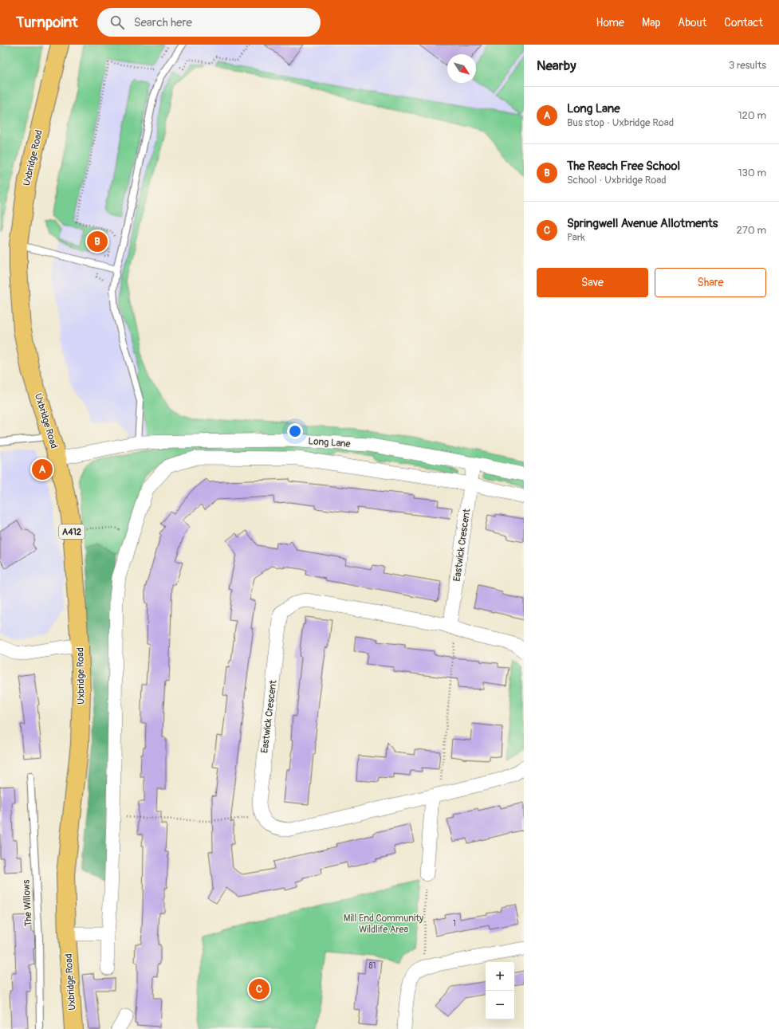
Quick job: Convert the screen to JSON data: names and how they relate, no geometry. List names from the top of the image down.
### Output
{
  "streets": {
    "main road": ["Uxbridge Road", "A412"],
    "street": ["Long Lane", "Eastwick Crescent"],
    "lane": ["The Willows"]
  },
  "crossings": [
    ["Uxbridge Road", "Long Lane"],
    ["Long Lane", "Eastwick Crescent"]
  ],
  "parks": ["Mill End Community Wildlife Area"],
  "house_numbers": ["1", "81"],
  "north": "bottom right",
  "page": {
    "header": "Turnpoint",
    "search": "Search here",
    "nav": [
      "Home",
      "Map",
      "About",
      "Contact"
    ],
    "heading": ["Nearby", "3 results"],
    "list": [
      {
        "mark": "A",
        "name": "Long Lane",
        "note": "Bus stop · Uxbridge Road",
        "value": "120 m"
      },
      {
        "mark": "B",
        "name": "The Reach Free School",
        "note": "School · Uxbridge Road",
        "value": "130 m"
      },
      {
        "mark": "C",
        "name": "Springwell Avenue Allotments",
        "note": "Park",
        "value": "270 m"
      }
    ],
    "pins": ["B", "A", "C"],
    "buttons": ["Save", "Share"],
    "map_buttons": ["+", "−"]
  }
}
